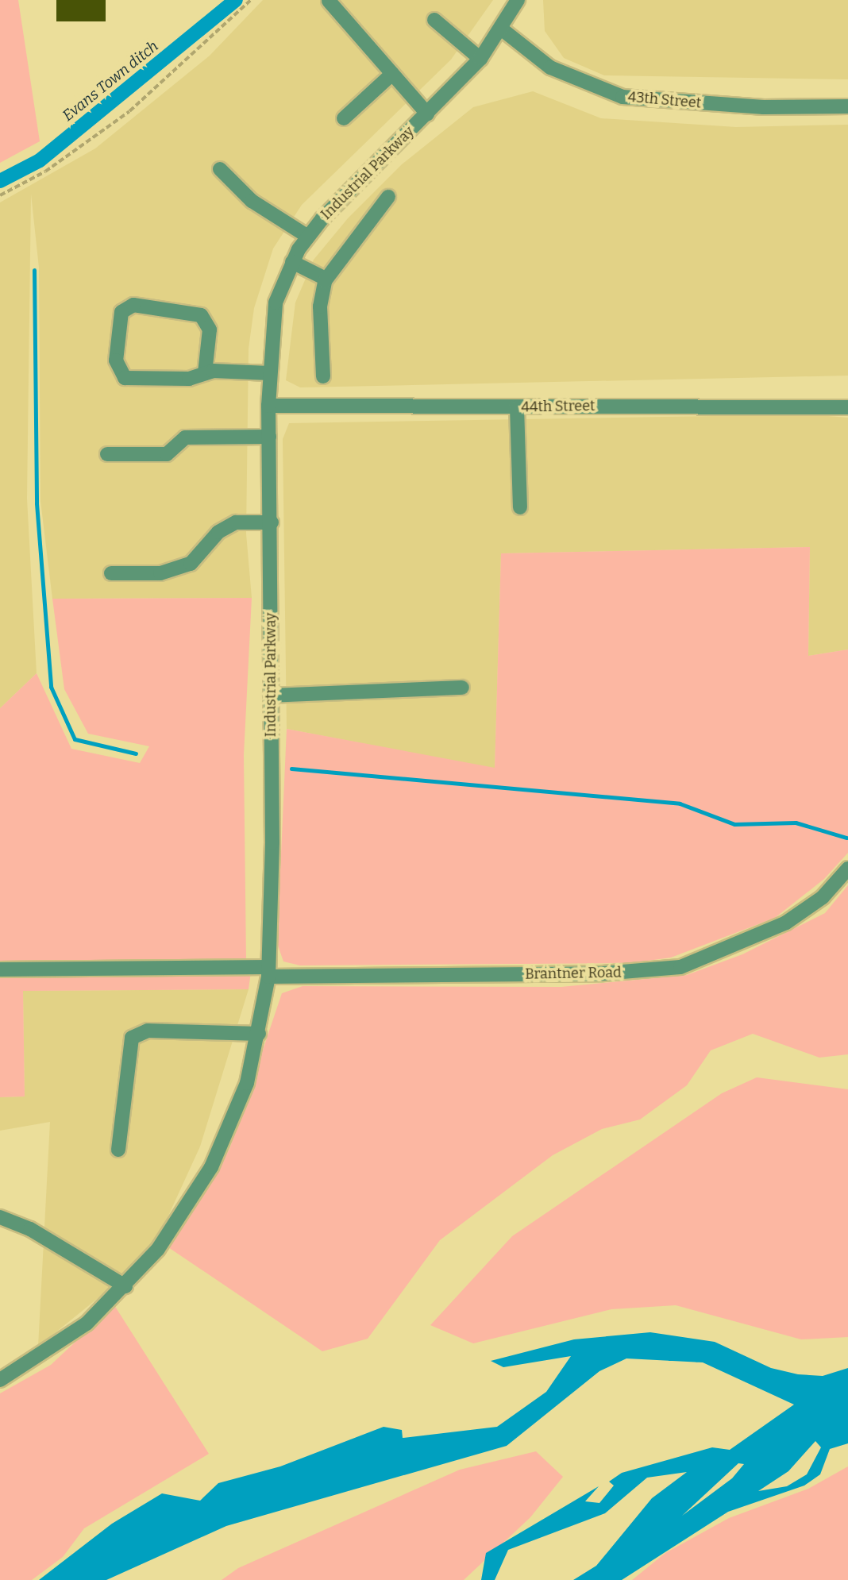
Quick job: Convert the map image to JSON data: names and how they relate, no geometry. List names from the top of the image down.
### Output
{
  "streets": {
    "street": [
      "43th Street",
      "Industrial Parkway",
      "44th Street",
      "Brantner Road"
    ]
  },
  "crossings": [
    ["43th Street", "Industrial Parkway"],
    ["Industrial Parkway", "44th Street"],
    ["Industrial Parkway", "Brantner Road"]
  ],
  "water": ["Evans Town ditch"]
}
